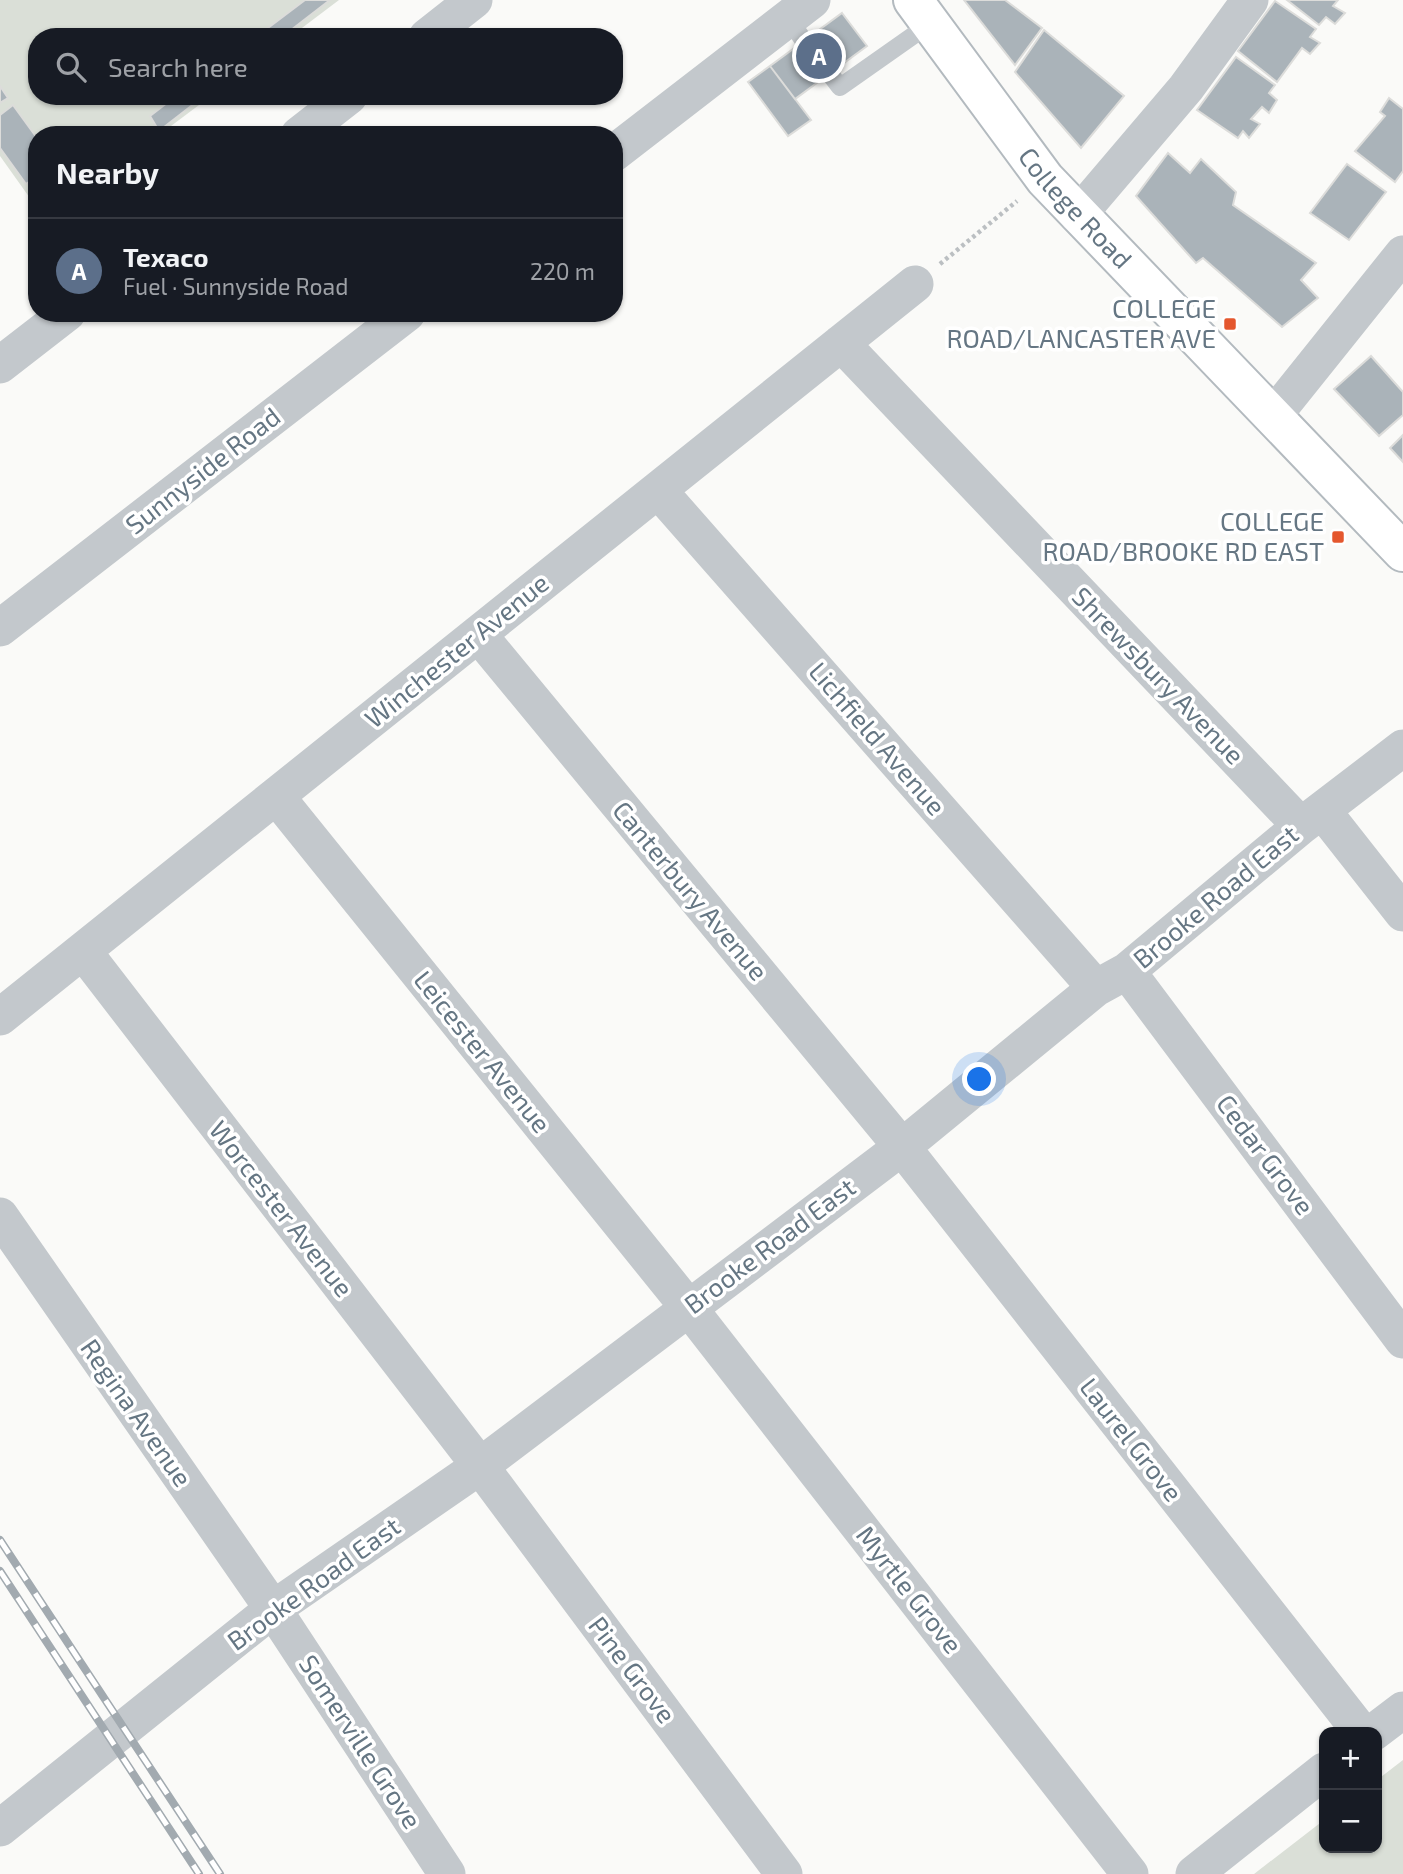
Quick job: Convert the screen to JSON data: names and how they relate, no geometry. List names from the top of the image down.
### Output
{
  "streets": {
    "street": [
      "College Road",
      "Sunnyside Road",
      "Winchester Avenue",
      "Shrewsbury Avenue",
      "Lichfield Avenue",
      "Canterbury Avenue",
      "Brooke Road East",
      "Leicester Avenue",
      "Cedar Grove",
      "Worcester Avenue",
      "Regina Avenue",
      "Laurel Grove",
      "Myrtle Grove",
      "Pine Grove",
      "Somerville Grove"
    ]
  },
  "crossings": [
    ["Winchester Avenue", "Shrewsbury Avenue"],
    ["Winchester Avenue", "Lichfield Avenue"],
    ["Winchester Avenue", "Canterbury Avenue"],
    ["Winchester Avenue", "Leicester Avenue"],
    ["Winchester Avenue", "Worcester Avenue"],
    ["Shrewsbury Avenue", "Brooke Road East"],
    ["Lichfield Avenue", "Brooke Road East"],
    ["Lichfield Avenue", "Cedar Grove"],
    ["Canterbury Avenue", "Brooke Road East"],
    ["Canterbury Avenue", "Laurel Grove"],
    ["Brooke Road East", "Leicester Avenue"],
    ["Brooke Road East", "Cedar Grove"],
    ["Brooke Road East", "Worcester Avenue"],
    ["Brooke Road East", "Regina Avenue"],
    ["Brooke Road East", "Laurel Grove"],
    ["Brooke Road East", "Myrtle Grove"],
    ["Brooke Road East", "Pine Grove"],
    ["Brooke Road East", "Somerville Grove"],
    ["Leicester Avenue", "Myrtle Grove"],
    ["Worcester Avenue", "Pine Grove"],
    ["Regina Avenue", "Somerville Grove"]
  ],
  "places": {
    "transit": ["COLLEGE ROAD/LANCASTER AVE", "COLLEGE ROAD/BROOKE RD EAST"]
  },
  "page": {
    "search": "Search here",
    "pins": "A",
    "heading": "Nearby",
    "list": [
      {
        "mark": "A",
        "name": "Texaco",
        "note": "Fuel · Sunnyside Road",
        "value": "220 m"
      }
    ],
    "map_buttons": ["+", "−"]
  }
}
